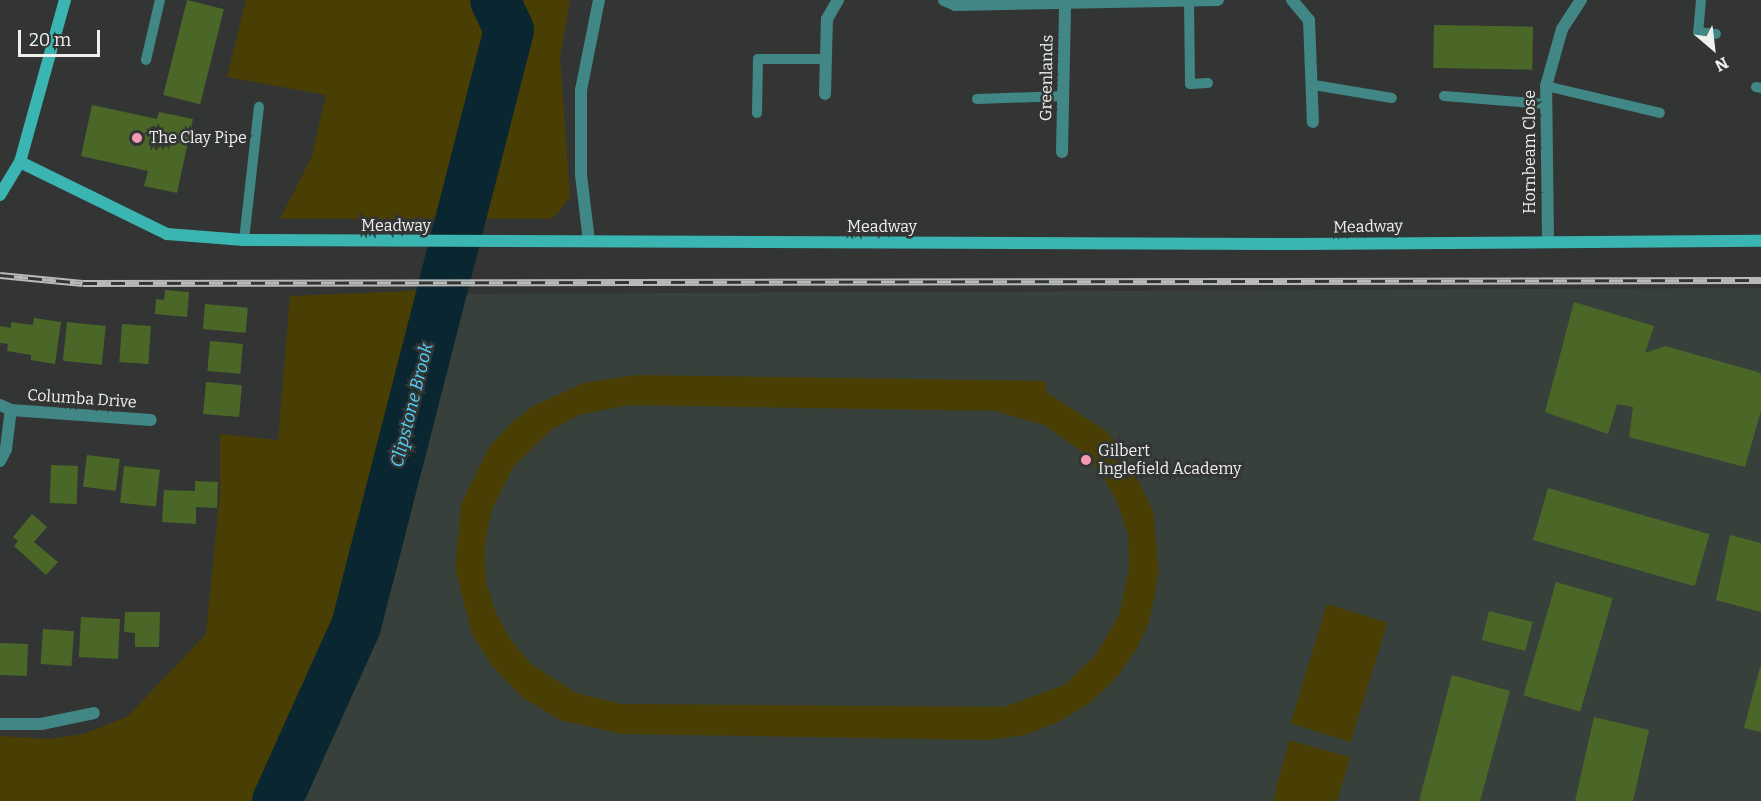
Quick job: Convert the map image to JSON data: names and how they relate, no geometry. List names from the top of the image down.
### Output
{
  "streets": {
    "street": [
      "Greenlands",
      "Hornbeam Close",
      "Meadway",
      "Columba Drive"
    ]
  },
  "crossings": [
    ["Hornbeam Close", "Meadway"]
  ],
  "water": ["Clipstone Brook"],
  "places": ["The Clay Pipe", "Gilbert Inglefield Academy"],
  "scale_bar": "20 m",
  "north": "bottom right"
}
